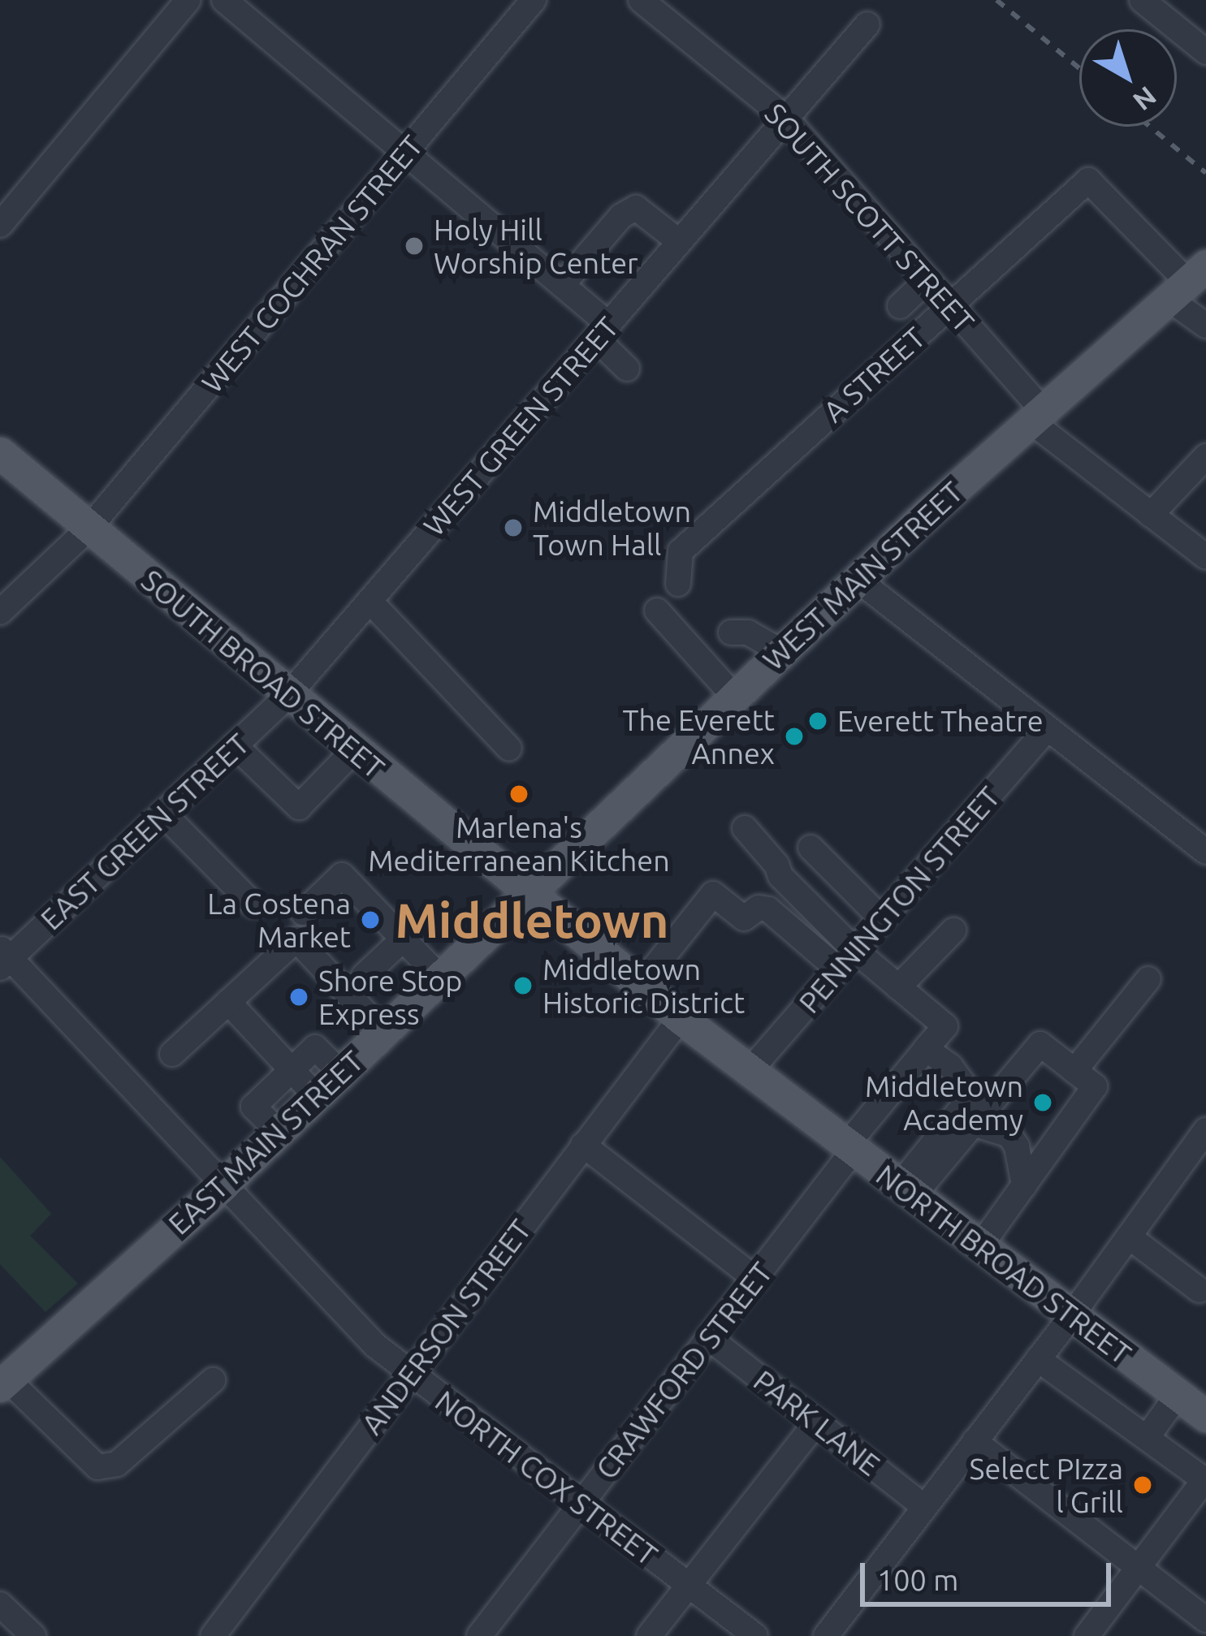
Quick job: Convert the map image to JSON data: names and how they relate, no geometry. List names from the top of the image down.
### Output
{
  "streets": {
    "main road": [
      "WEST MAIN STREET",
      "SOUTH BROAD STREET",
      "EAST MAIN STREET",
      "NORTH BROAD STREET"
    ],
    "street": [
      "SOUTH SCOTT STREET",
      "WEST COCHRAN STREET",
      "A STREET",
      "WEST GREEN STREET",
      "EAST GREEN STREET",
      "PENNINGTON STREET",
      "ANDERSON STREET",
      "CRAWFORD STREET",
      "PARK LANE",
      "NORTH COX STREET"
    ]
  },
  "crossings": [
    ["SOUTH SCOTT STREET", "A STREET"],
    ["SOUTH SCOTT STREET", "WEST GREEN STREET"],
    ["SOUTH SCOTT STREET", "WEST MAIN STREET"],
    ["WEST COCHRAN STREET", "SOUTH BROAD STREET"],
    ["A STREET", "WEST MAIN STREET"],
    ["WEST GREEN STREET", "SOUTH BROAD STREET"],
    ["WEST GREEN STREET", "EAST GREEN STREET"],
    ["WEST MAIN STREET", "SOUTH BROAD STREET"],
    ["WEST MAIN STREET", "EAST MAIN STREET"],
    ["WEST MAIN STREET", "NORTH BROAD STREET"],
    ["SOUTH BROAD STREET", "EAST GREEN STREET"],
    ["SOUTH BROAD STREET", "EAST MAIN STREET"],
    ["SOUTH BROAD STREET", "NORTH BROAD STREET"],
    ["EAST GREEN STREET", "NORTH COX STREET"],
    ["PENNINGTON STREET", "NORTH BROAD STREET"],
    ["EAST MAIN STREET", "NORTH BROAD STREET"],
    ["EAST MAIN STREET", "NORTH COX STREET"],
    ["NORTH BROAD STREET", "ANDERSON STREET"],
    ["NORTH BROAD STREET", "CRAWFORD STREET"],
    ["ANDERSON STREET", "NORTH COX STREET"],
    ["CRAWFORD STREET", "PARK LANE"],
    ["CRAWFORD STREET", "NORTH COX STREET"]
  ],
  "districts": ["Middletown"],
  "places": [
    "Holy Hill Worship Center",
    "Middletown Town Hall",
    "Everett Theatre",
    "The Everett Annex",
    "Marlena's Mediterranean Kitchen",
    "La Costena Market",
    "Middletown Historic District",
    "Shore Stop Express",
    "Middletown Academy",
    "Select PIzza l Grill"
  ],
  "scale_bar": "100 m",
  "north": "bottom right"
}
